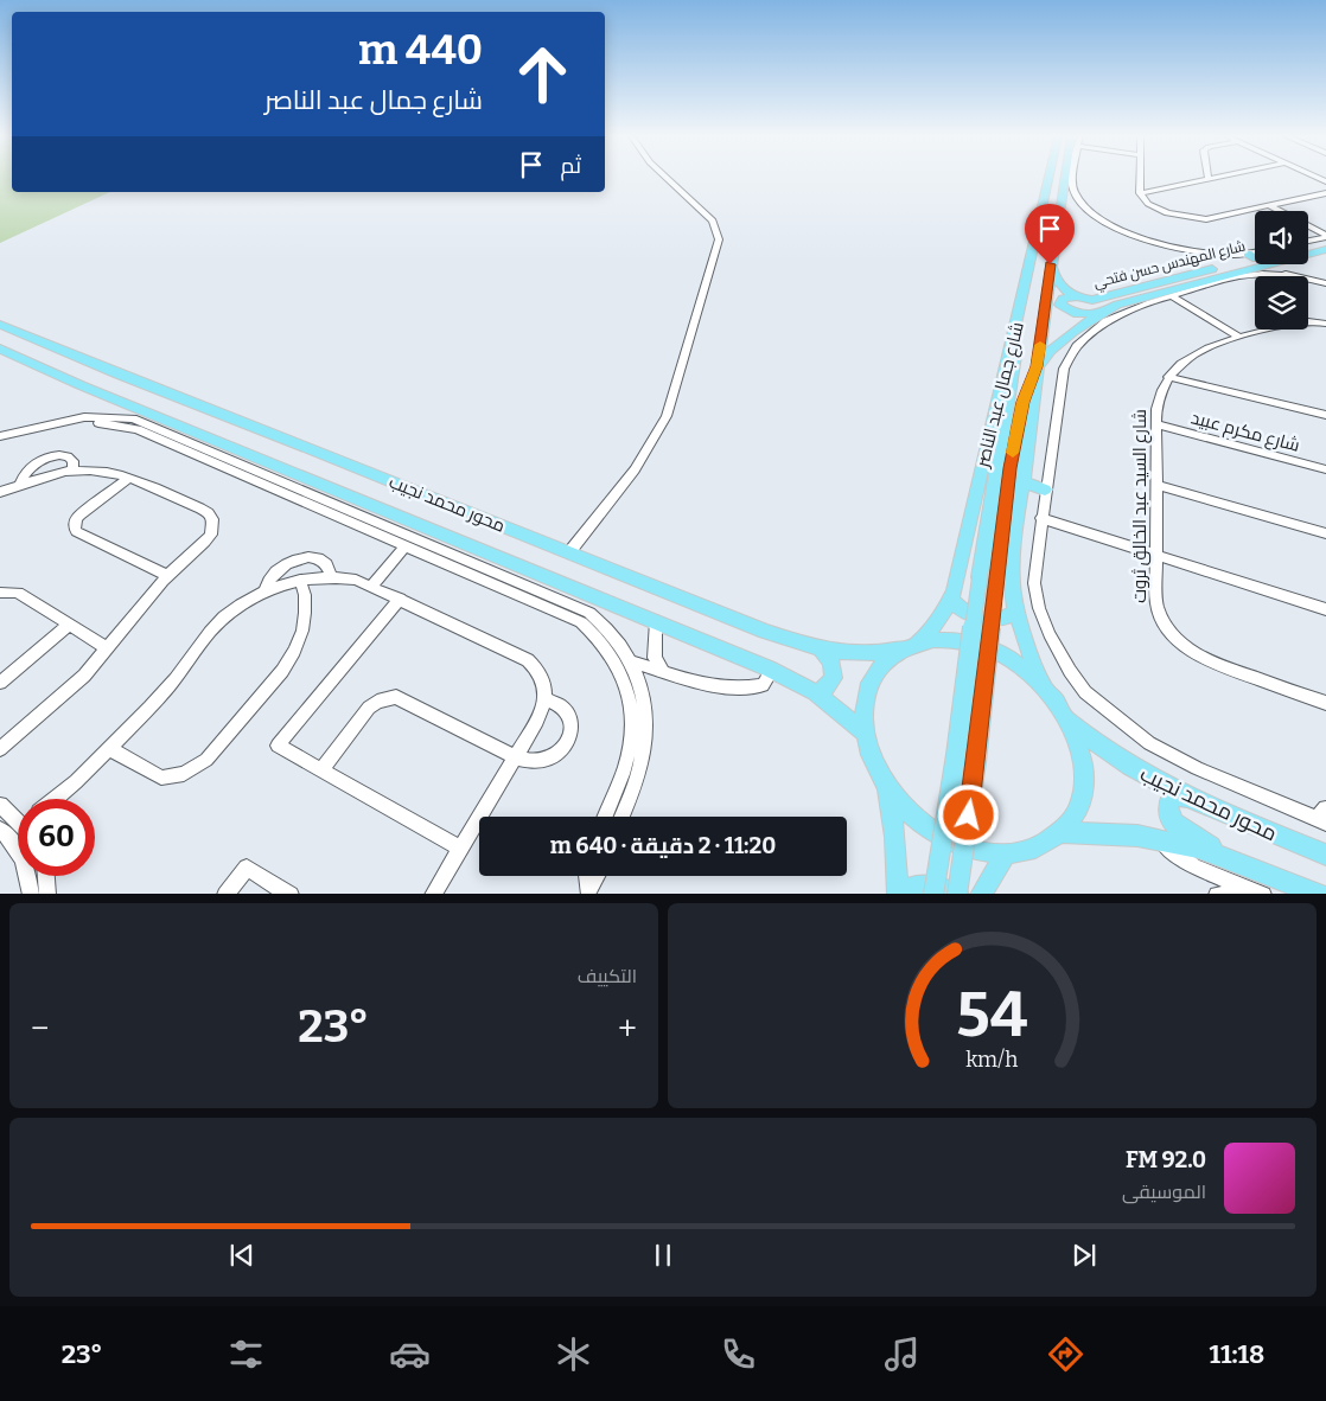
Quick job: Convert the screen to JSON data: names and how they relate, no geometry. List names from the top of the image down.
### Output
{
  "streets": {
    "main road": ["شارع المهندس حسن فتحي", "شارع جمال عبد الناصر", "محور محمد نجيب"],
    "street": ["شارع مكرم عبيد", "شارع السيد عبد الخالق ثروت"]
  },
  "crossings": [
    ["شارع المهندس حسن فتحي", "شارع جمال عبد الناصر"],
    ["شارع جمال عبد الناصر", "محور محمد نجيب"],
    ["شارع مكرم عبيد", "شارع السيد عبد الخالق ثروت"]
  ],
  "page": {
    "turn": ["440 m", "شارع جمال عبد الناصر"],
    "then": "ثم",
    "limit": "60",
    "trip": "11:20 · 2 دقيقة · 640 m",
    "tile": "التكييف",
    "heat": ["−", "23°", "+"],
    "song": ["92.0 FM", "الموسيقى"],
    "tabs": ["11:18", "23°"],
    "gauge": ["54", "km/h"]
  }
}
